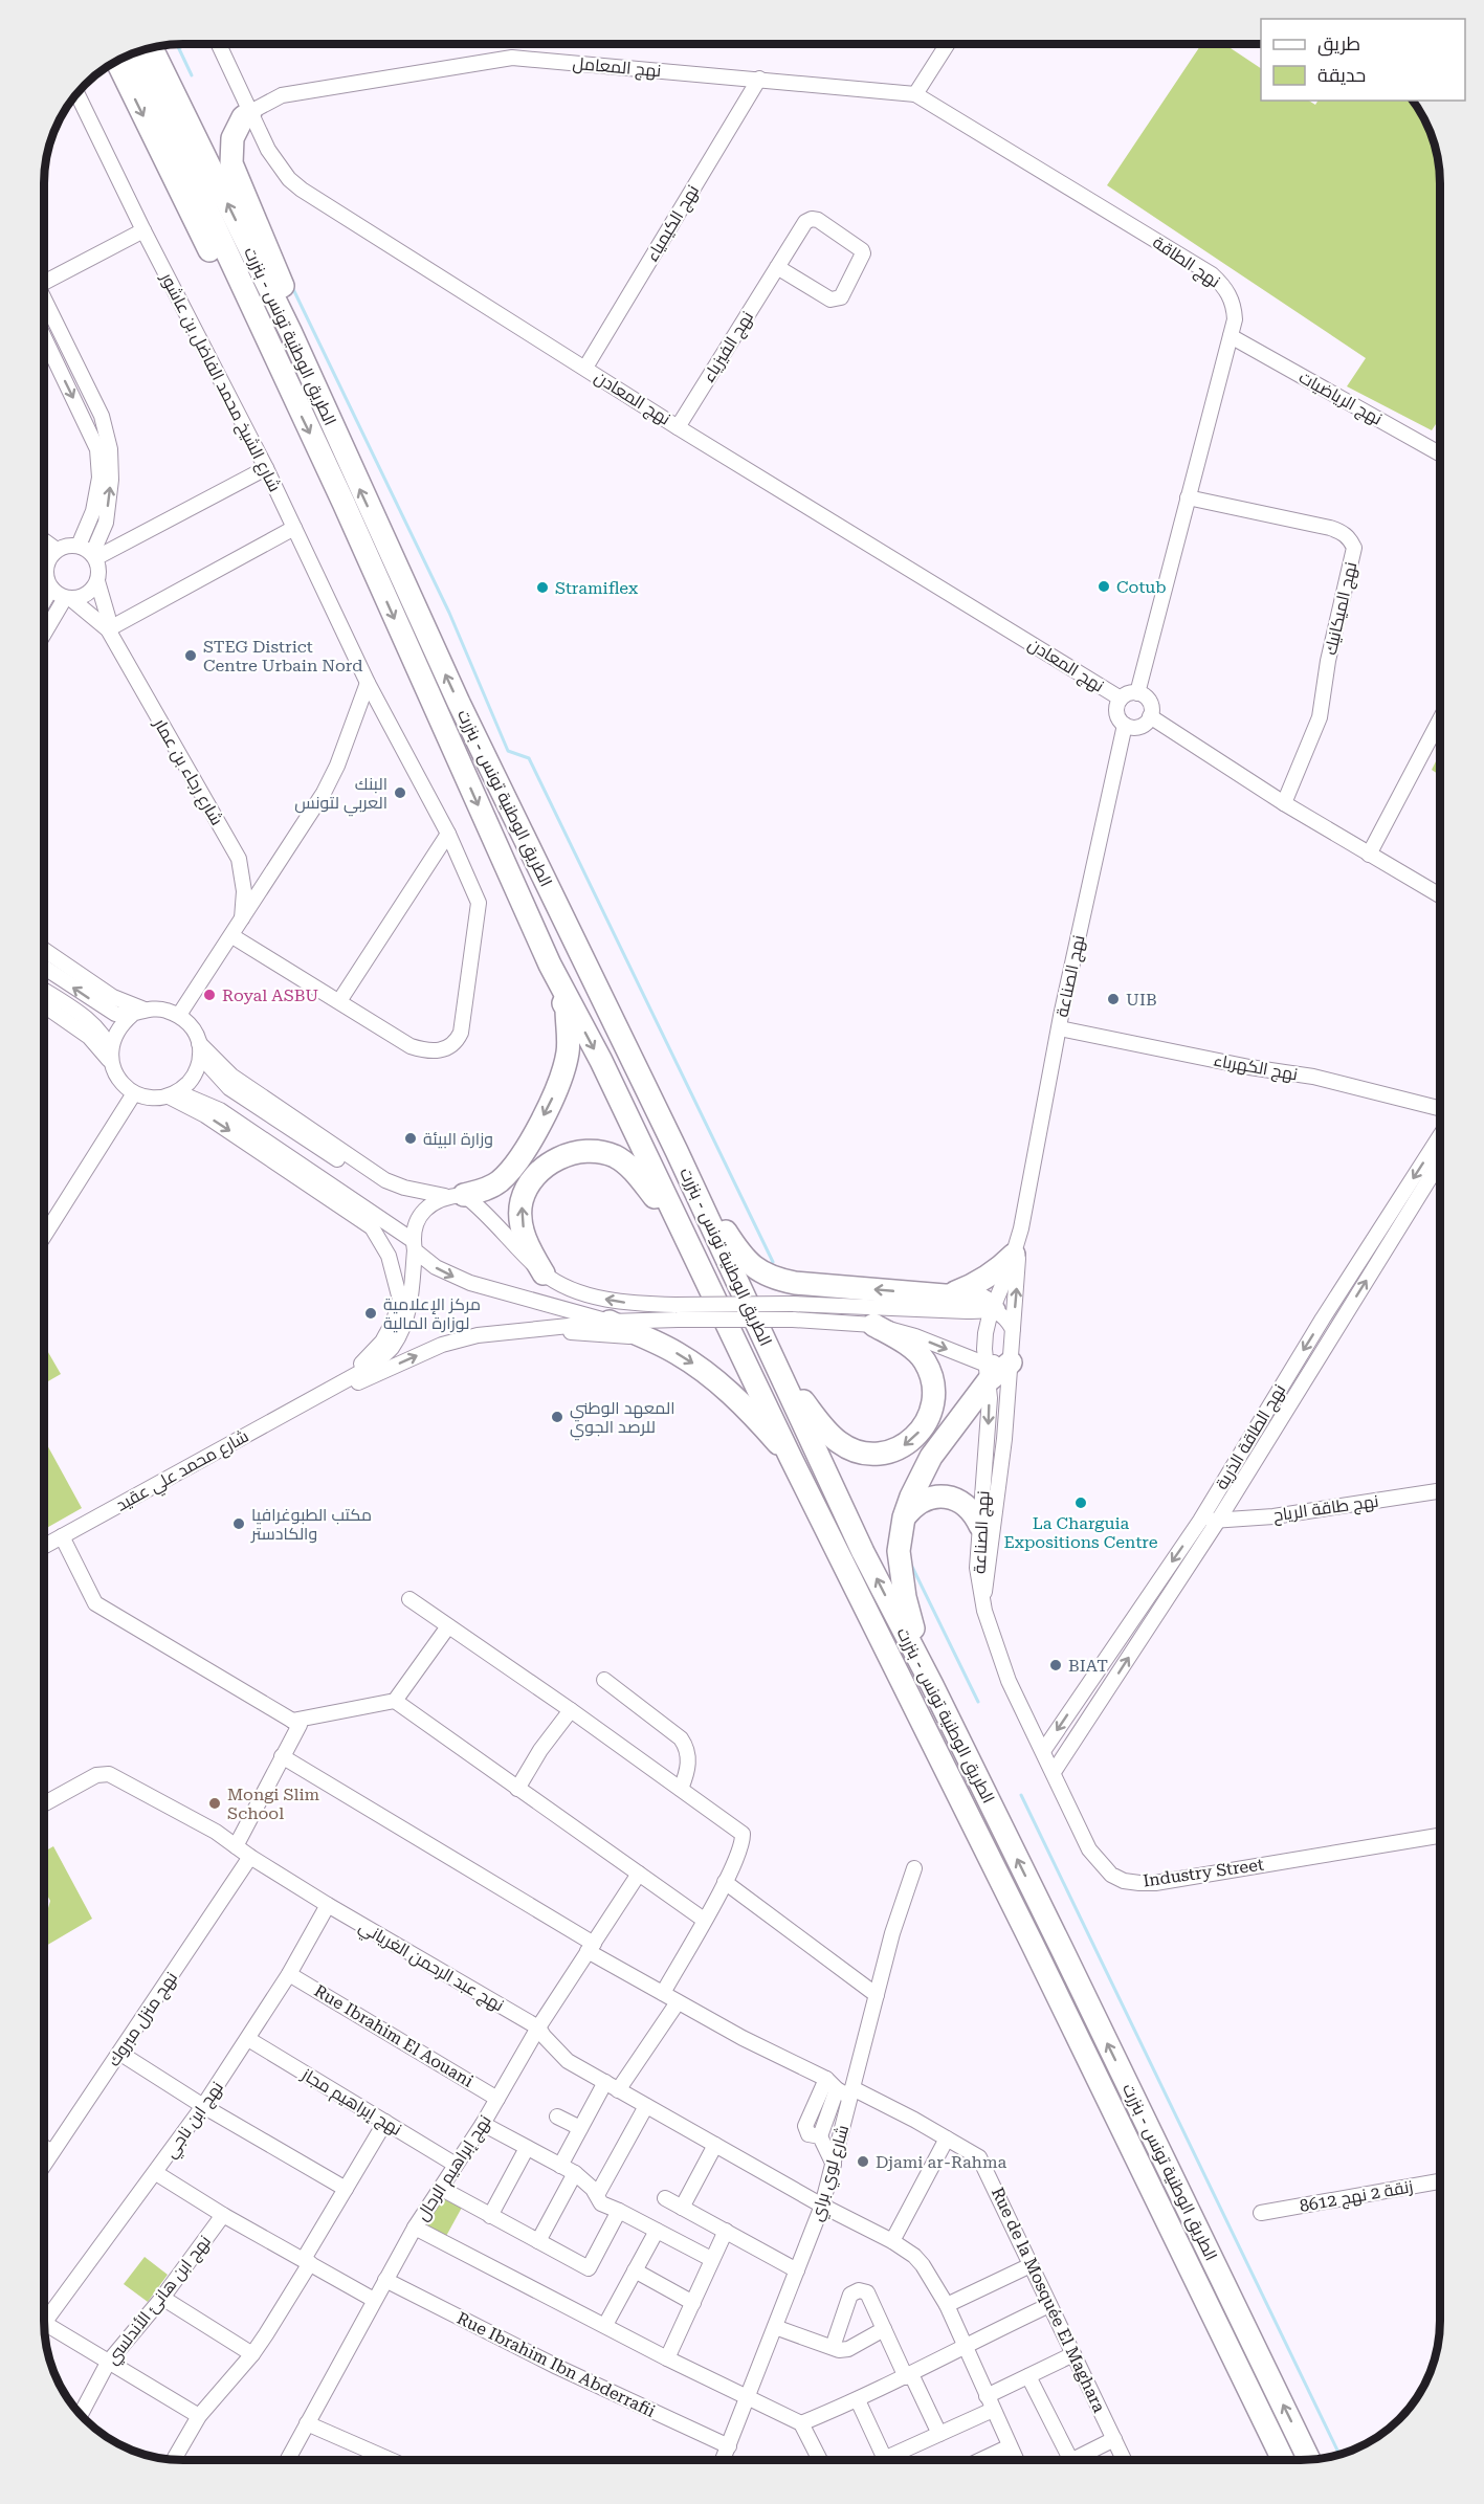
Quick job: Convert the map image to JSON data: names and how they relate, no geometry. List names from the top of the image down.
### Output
{
  "streets": {
    "highway": ["الطريق الوطنية تونس - بنزرت"],
    "street": [
      "نهج المعامل",
      "نهج الكيمياء",
      "نهج الطاقة",
      "نهج الفيزياء",
      "شارع الشيخ محمد الفاضل بن عاشور",
      "نهج المعادن",
      "نهج الرياضيات",
      "نهج الميكانيك",
      "شارع رجاء بن عمار",
      "نهج الصناعة",
      "نهج الكهرباء",
      "نهج الطاقة الذرية",
      "شارع محمد علي عقيد",
      "نهج طاقة الرياح",
      "Industry Street",
      "نهج عبد الرحمن الغرياني",
      "نهج منزل مبروك",
      "Rue Ibrahim El Aouani",
      "نهج إبراهيم مجاز",
      "نهج ابن ناجي",
      "نهج إبراهيم الرحال",
      "شارع لوي براي",
      "زنقة 2 نهج 8612",
      "نهج ابن هانئ الأندلسي",
      "Rue de la Mosquée El Maghara",
      "Rue Ibrahim Ibn Abderrafii"
    ]
  },
  "crossings": [
    ["نهج المعامل", "نهج الكيمياء"],
    ["نهج المعامل", "نهج الطاقة"],
    ["نهج المعامل", "نهج المعادن"],
    ["نهج الكيمياء", "نهج المعادن"],
    ["نهج الطاقة", "نهج المعادن"],
    ["نهج الطاقة", "نهج الرياضيات"],
    ["نهج الطاقة", "نهج الميكانيك"],
    ["نهج الطاقة", "نهج الصناعة"],
    ["نهج الفيزياء", "نهج المعادن"],
    ["نهج المعادن", "نهج الصناعة"],
    ["نهج الصناعة", "نهج الكهرباء"],
    ["نهج الصناعة", "Industry Street"],
    ["نهج الطاقة الذرية", "نهج طاقة الرياح"],
    ["نهج الطاقة الذرية", "Industry Street"],
    ["نهج عبد الرحمن الغرياني", "نهج منزل مبروك"],
    ["نهج عبد الرحمن الغرياني", "نهج ابن ناجي"],
    ["نهج عبد الرحمن الغرياني", "نهج إبراهيم الرحال"],
    ["نهج عبد الرحمن الغرياني", "شارع لوي براي"],
    ["Rue Ibrahim El Aouani", "نهج ابن ناجي"],
    ["Rue Ibrahim El Aouani", "نهج إبراهيم الرحال"],
    ["نهج إبراهيم مجاز", "نهج ابن ناجي"],
    ["نهج إبراهيم مجاز", "نهج إبراهيم الرحال"],
    ["نهج إبراهيم الرحال", "Rue de la Mosquée El Maghara"],
    ["نهج إبراهيم الرحال", "Rue Ibrahim Ibn Abderrafii"],
    ["شارع لوي براي", "Rue de la Mosquée El Maghara"],
    ["شارع لوي براي", "Rue Ibrahim Ibn Abderrafii"]
  ],
  "places": [
    "Cotub",
    "Stramiflex",
    "STEG District Centre Urbain Nord",
    "البنك العربي لتونس",
    "Royal ASBU",
    "UIB",
    "وزارة البيئة",
    "مركز الإعلامية لوزارة المالية",
    "المعهد الوطني للرصد الجوي",
    "La Charguia Expositions Centre",
    "مكتب الطبوغرافيا والكادستر",
    "BIAT",
    "Mongi Slim School",
    "Djami ar-Rahma"
  ],
  "legend": ["طريق", "حديقة"]
}
